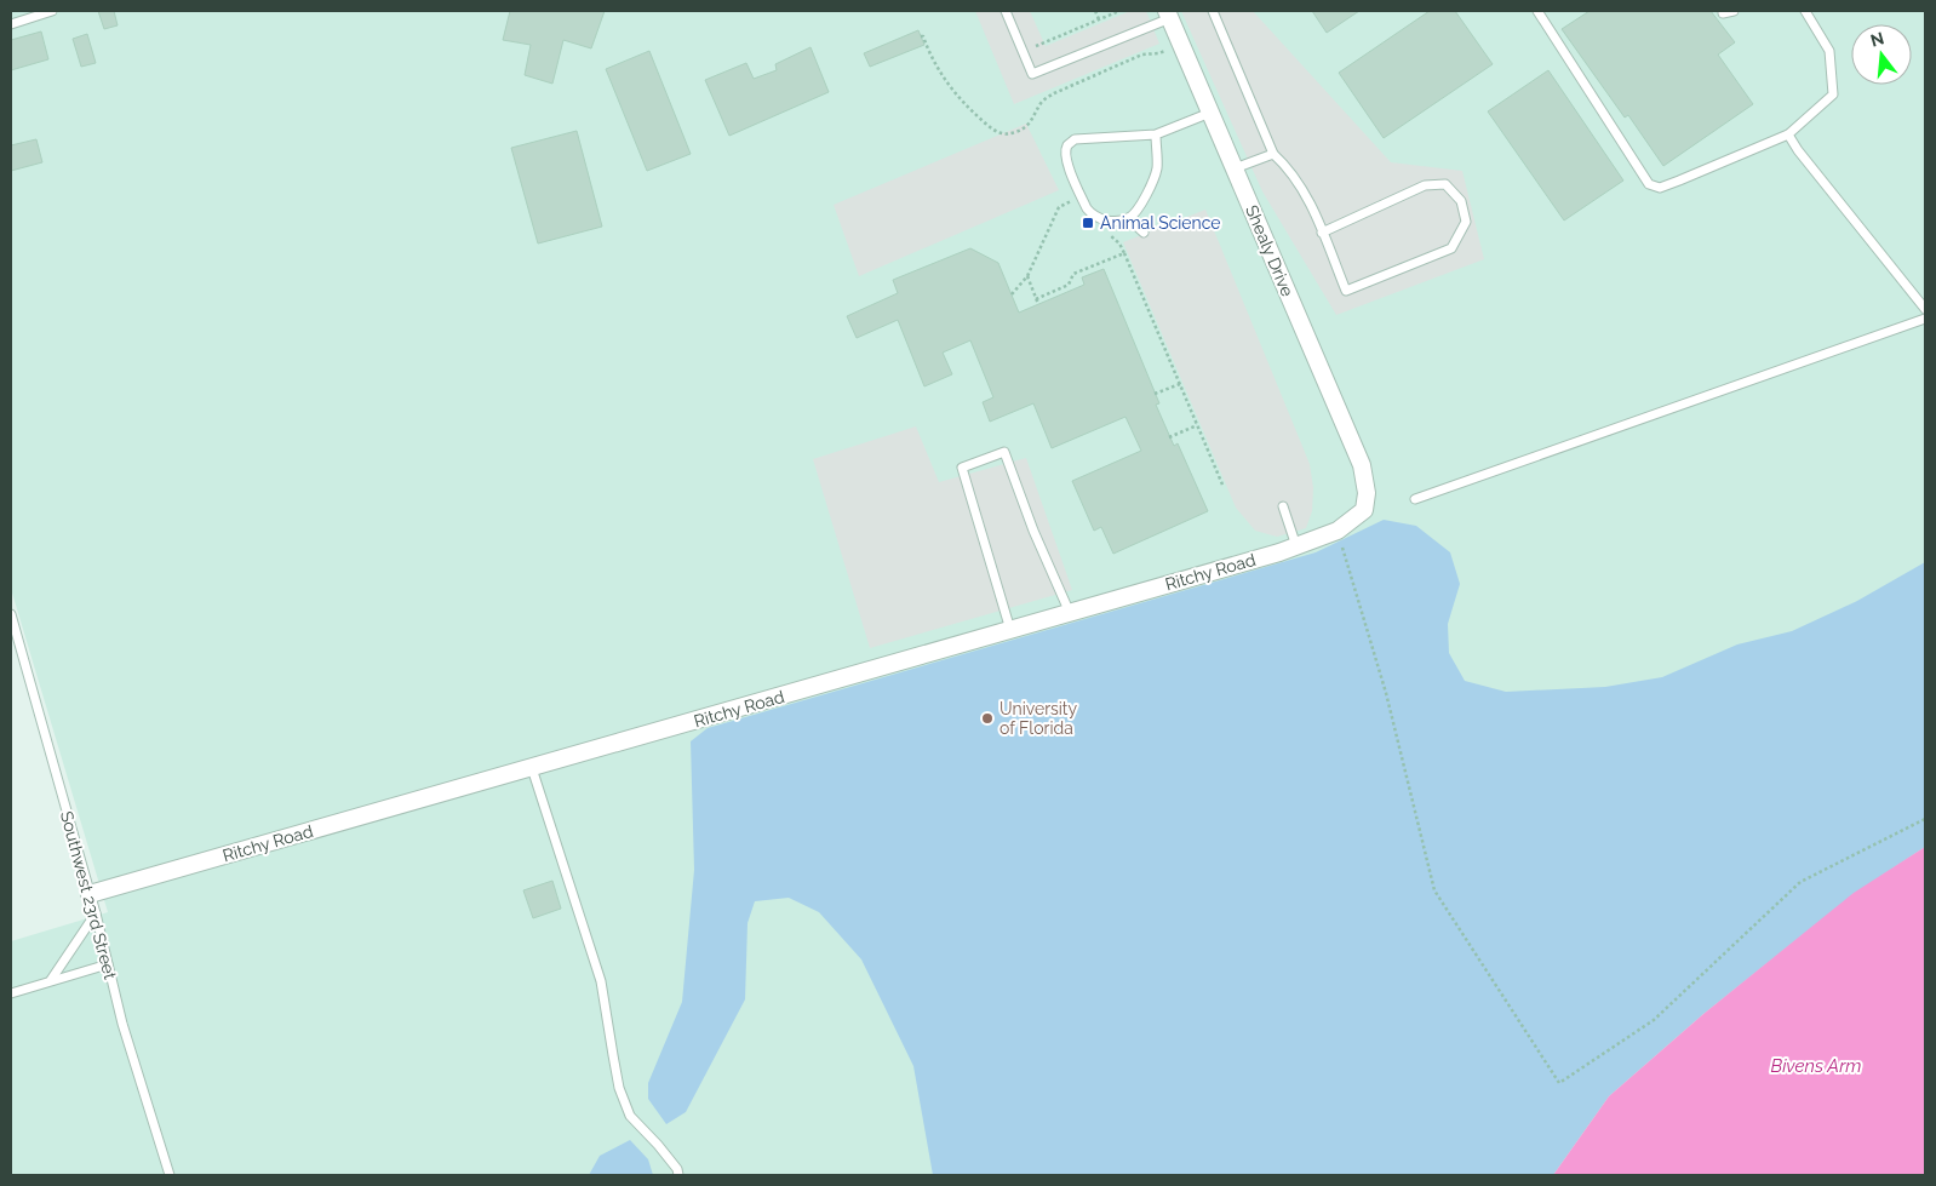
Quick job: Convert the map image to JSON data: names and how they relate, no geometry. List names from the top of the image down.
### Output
{
  "streets": {
    "street": ["Shealy Drive", "Ritchy Road"],
    "lane": ["Southwest 23rd Street"]
  },
  "crossings": [
    ["Shealy Drive", "Ritchy Road"],
    ["Ritchy Road", "Southwest 23rd Street"]
  ],
  "water": ["Bivens Arm"],
  "places": {
    "transit": ["Animal Science"],
    "other": ["University of Florida"]
  },
  "north": "top"
}
